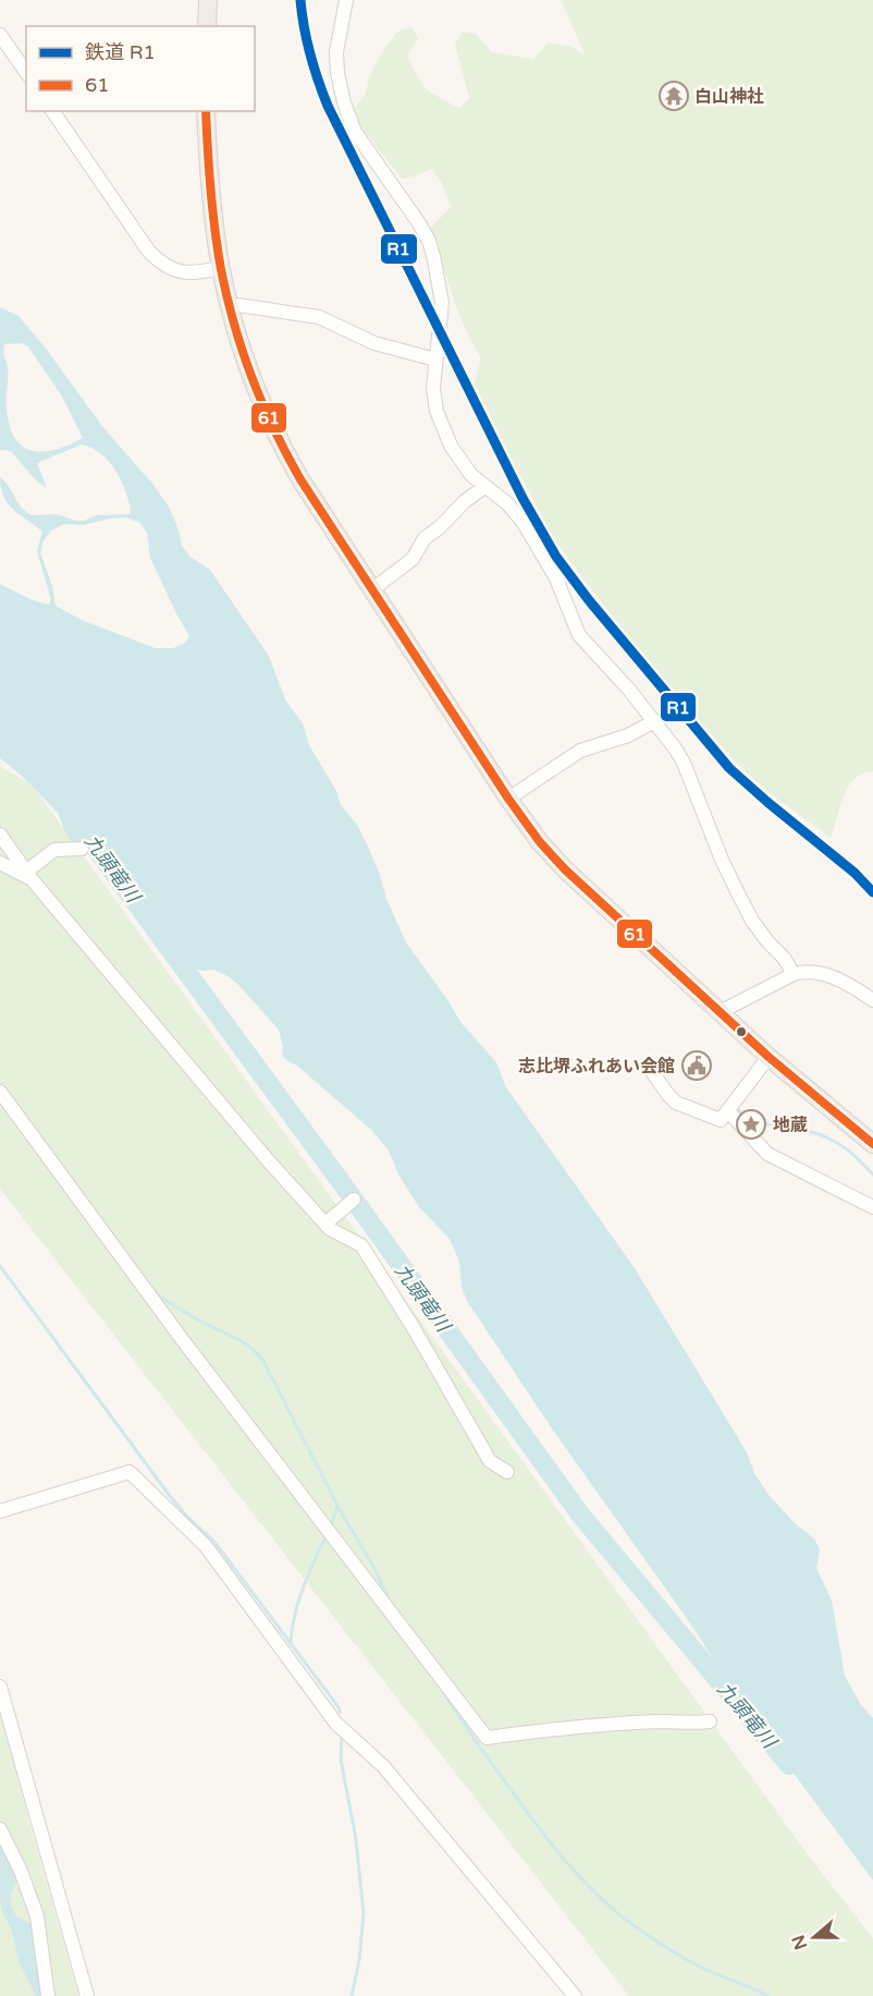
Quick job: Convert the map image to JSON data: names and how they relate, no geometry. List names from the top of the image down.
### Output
{
  "water": ["九頭竜川"],
  "places": {
    "temple": ["白山神社"],
    "public building": ["志比堺ふれあい会館"],
    "place": ["地蔵"]
  },
  "lines": ["rail line R1", "transit line 61"],
  "legend": ["鉄道 R1", "61"],
  "north": "left"
}
